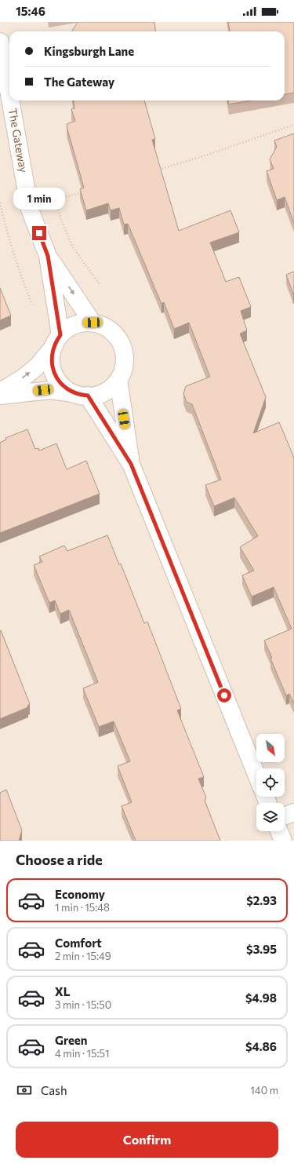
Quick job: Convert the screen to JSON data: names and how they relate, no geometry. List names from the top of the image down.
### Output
{
  "streets": {
    "street": ["The Gateway"]
  },
  "north": "bottom right",
  "page": {
    "status": "15:46",
    "banner": ["Kingsburgh Lane", "The Gateway"],
    "bubble": "1 min",
    "heading": "Choose a ride",
    "list": [
      {
        "name": "Economy",
        "note": "1 min · 15:48",
        "value": "$2.93"
      },
      {
        "name": "Comfort",
        "note": "2 min · 15:49",
        "value": "$3.95"
      },
      {
        "name": "XL",
        "note": "3 min · 15:50",
        "value": "$4.98"
      },
      {
        "name": "Green",
        "note": "4 min · 15:51",
        "value": "$4.86"
      }
    ],
    "pay": ["Cash", "140 m"],
    "buttons": "Confirm"
  }
}
